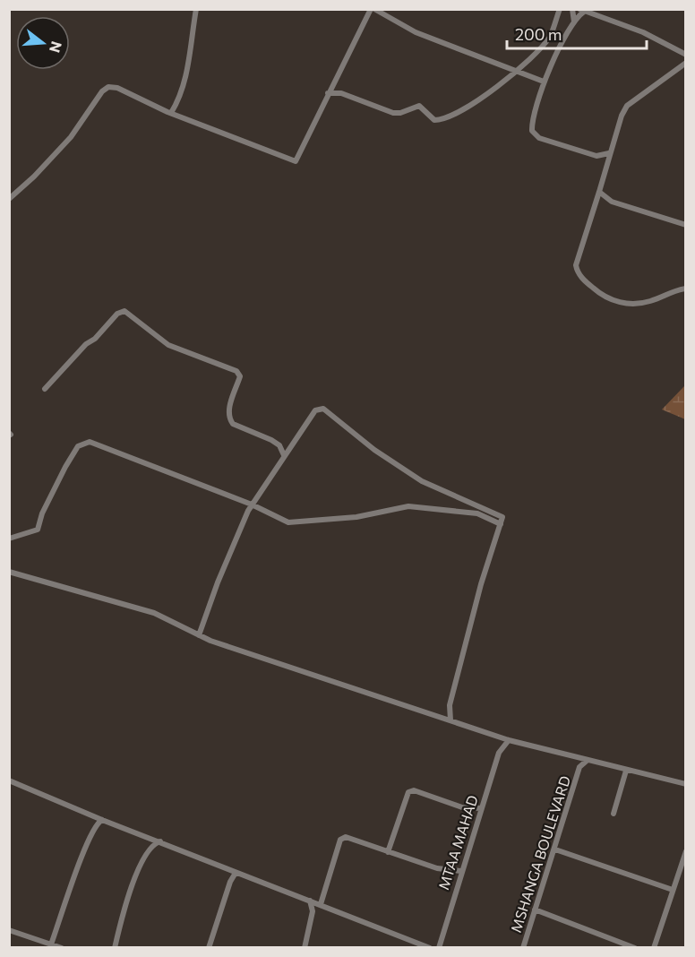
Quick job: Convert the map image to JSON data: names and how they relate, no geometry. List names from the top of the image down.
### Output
{
  "streets": {
    "street": ["MTAA MAHAD", "MSHANGA BOULEVARD"]
  },
  "scale_bar": "200 m",
  "north": "right"
}
